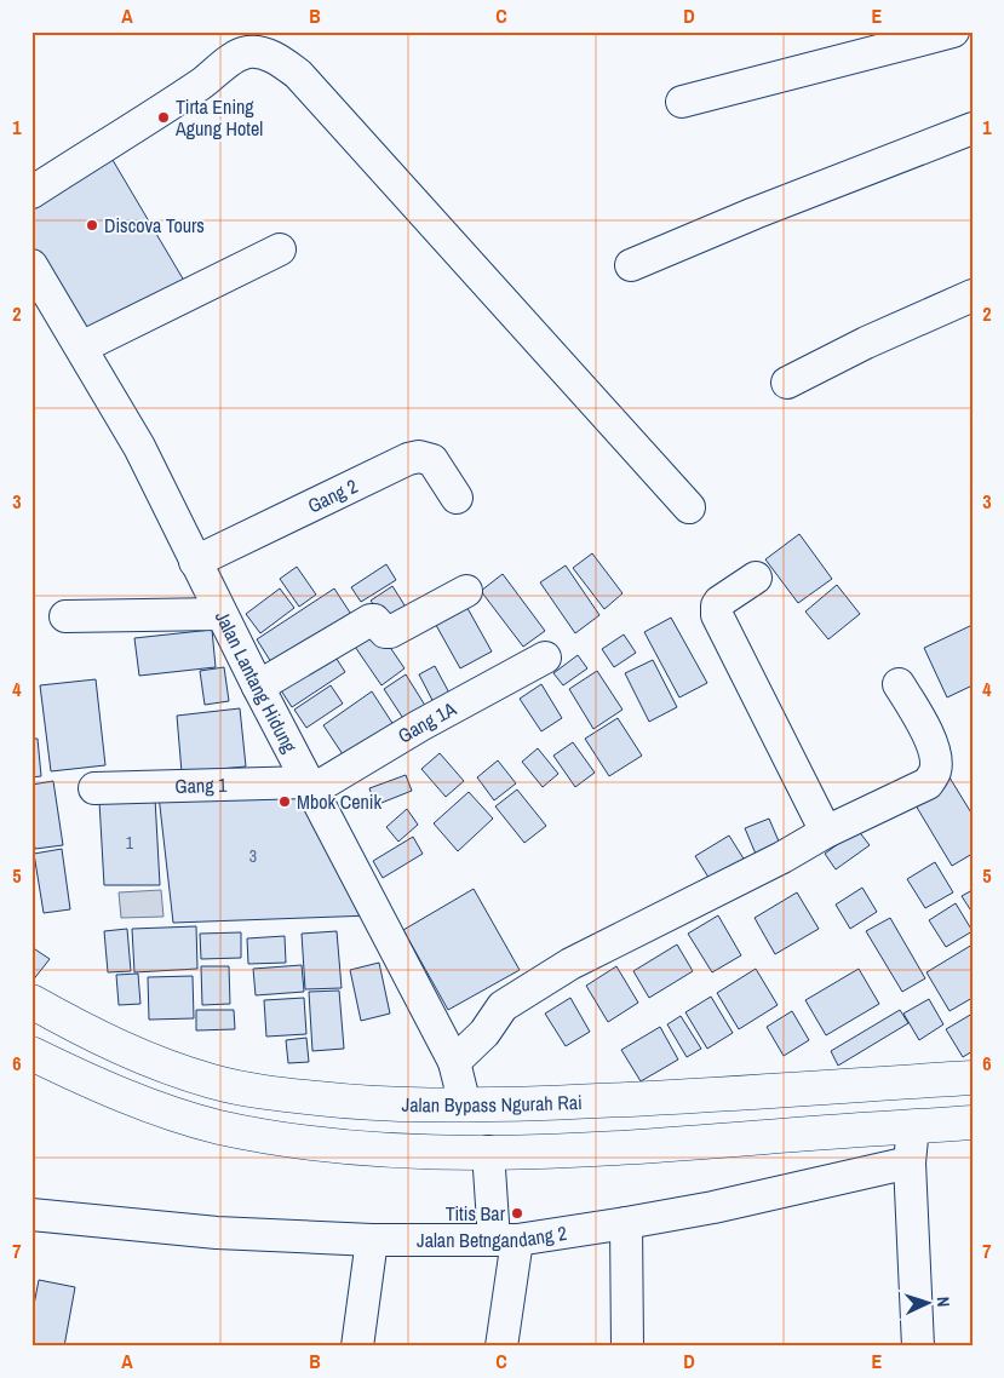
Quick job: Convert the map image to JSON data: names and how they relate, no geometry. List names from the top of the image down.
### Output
{
  "streets": {
    "highway": ["Jalan Bypass Ngurah Rai"],
    "street": [
      "Gang 2",
      "Jalan Lantang Hidung",
      "Gang 1A",
      "Gang 1",
      "Jalan Betngandang 2"
    ]
  },
  "crossings": [
    ["Gang 2", "Jalan Lantang Hidung"],
    ["Jalan Lantang Hidung", "Gang 1A"],
    ["Jalan Lantang Hidung", "Gang 1"],
    ["Jalan Lantang Hidung", "Jalan Bypass Ngurah Rai"],
    ["Gang 1A", "Gang 1"]
  ],
  "places": [
    "Tirta Ening Agung Hotel",
    "Discova Tours",
    "Mbok Cenik",
    "Titis Bar"
  ],
  "house_numbers": ["1", "3"],
  "north": "right",
  "grid": {
    "columns": [
      "A",
      "B",
      "C",
      "D",
      "E"
    ],
    "rows": [
      "1",
      "2",
      "3",
      "4",
      "5",
      "6",
      "7"
    ]
  }
}
